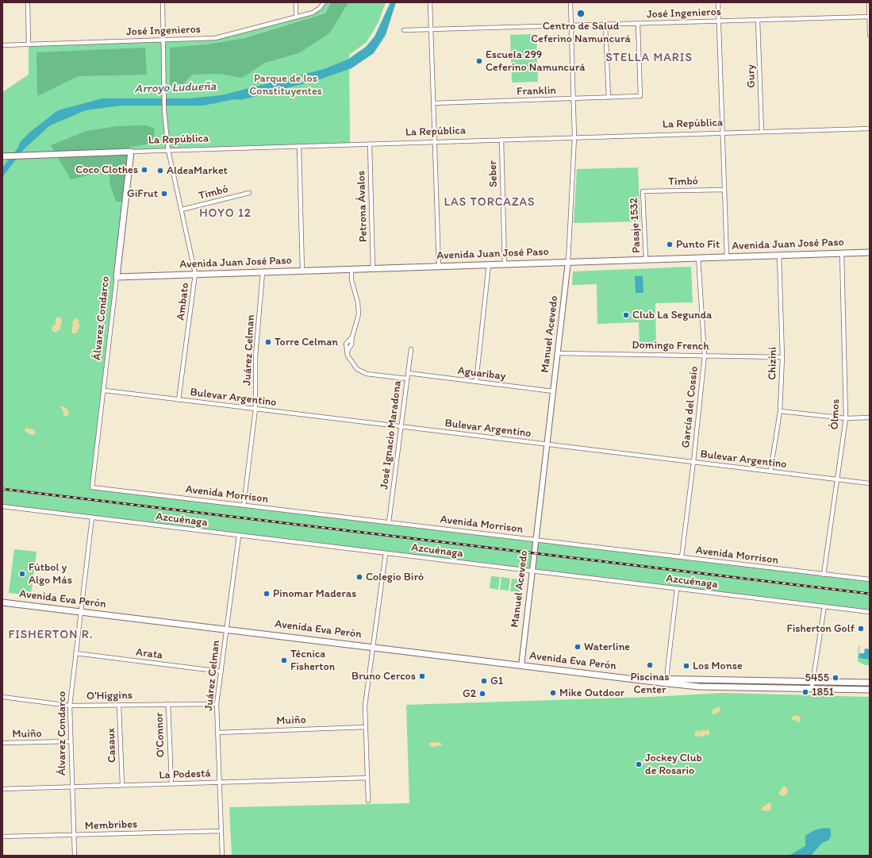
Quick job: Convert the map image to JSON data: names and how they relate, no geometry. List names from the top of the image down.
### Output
{
  "streets": {
    "main road": [
      "La República",
      "Avenida Juan José Paso",
      "Álvarez Condarco",
      "Avenida Eva Perón"
    ],
    "street": [
      "José Ingenieros",
      "Gury",
      "Franklin",
      "Seber",
      "Timbó",
      "Petrona Ávalos",
      "Pasaje 1532",
      "Ambato",
      "Manuel Acevedo",
      "Domingo French",
      "Juárez Celman",
      "Chizini",
      "Aguaribay",
      "Bulevar Argentino",
      "García del Cossio",
      "Ólmos",
      "José Ignacio Maradona",
      "Avenida Morrison",
      "Azcuénaga",
      "Arata",
      "O'Higgins",
      "Muiño",
      "O'Connor",
      "Casaux",
      "La Podestá",
      "Membribes"
    ]
  },
  "crossings": [
    ["José Ingenieros", "Gury"],
    ["José Ingenieros", "Franklin"],
    ["José Ingenieros", "Manuel Acevedo"],
    ["Gury", "La República"],
    ["Franklin", "Manuel Acevedo"],
    ["La República", "Seber"],
    ["La República", "Petrona Ávalos"],
    ["La República", "Ambato"],
    ["La República", "Álvarez Condarco"],
    ["La República", "Manuel Acevedo"],
    ["Seber", "Avenida Juan José Paso"],
    ["Timbó", "Pasaje 1532"],
    ["Timbó", "Ambato"],
    ["Petrona Ávalos", "Avenida Juan José Paso"],
    ["Pasaje 1532", "Avenida Juan José Paso"],
    ["Avenida Juan José Paso", "Ambato"],
    ["Avenida Juan José Paso", "Álvarez Condarco"],
    ["Avenida Juan José Paso", "Manuel Acevedo"],
    ["Avenida Juan José Paso", "Juárez Celman"],
    ["Avenida Juan José Paso", "Chizini"],
    ["Avenida Juan José Paso", "García del Cossio"],
    ["Avenida Juan José Paso", "Ólmos"],
    ["Ambato", "Bulevar Argentino"],
    ["Álvarez Condarco", "Bulevar Argentino"],
    ["Álvarez Condarco", "Avenida Morrison"],
    ["Álvarez Condarco", "Azcuénaga"],
    ["Álvarez Condarco", "Avenida Eva Perón"],
    ["Álvarez Condarco", "Arata"],
    ["Álvarez Condarco", "O'Higgins"],
    ["Álvarez Condarco", "Muiño"],
    ["Álvarez Condarco", "La Podestá"],
    ["Álvarez Condarco", "Membribes"],
    ["Manuel Acevedo", "Domingo French"],
    ["Manuel Acevedo", "Aguaribay"],
    ["Manuel Acevedo", "Bulevar Argentino"],
    ["Manuel Acevedo", "Avenida Morrison"],
    ["Manuel Acevedo", "Azcuénaga"],
    ["Manuel Acevedo", "Avenida Eva Perón"],
    ["Domingo French", "Chizini"],
    ["Domingo French", "García del Cossio"],
    ["Juárez Celman", "Bulevar Argentino"],
    ["Juárez Celman", "Avenida Morrison"],
    ["Juárez Celman", "Azcuénaga"],
    ["Juárez Celman", "Avenida Eva Perón"],
    ["Juárez Celman", "Arata"],
    ["Juárez Celman", "O'Higgins"],
    ["Juárez Celman", "Muiño"],
    ["Juárez Celman", "La Podestá"],
    ["Juárez Celman", "Membribes"],
    ["Chizini", "Bulevar Argentino"],
    ["Aguaribay", "José Ignacio Maradona"],
    ["Bulevar Argentino", "García del Cossio"],
    ["Bulevar Argentino", "Ólmos"],
    ["Bulevar Argentino", "José Ignacio Maradona"],
    ["García del Cossio", "Avenida Morrison"],
    ["Ólmos", "Avenida Morrison"],
    ["José Ignacio Maradona", "Avenida Morrison"],
    ["O'Higgins", "O'Connor"],
    ["O'Higgins", "Casaux"],
    ["O'Connor", "La Podestá"],
    ["Casaux", "La Podestá"]
  ],
  "districts": [
    "STELLA MARIS",
    "LAS TORCAZAS",
    "HOYO 12",
    "FISHERTON R."
  ],
  "water": ["Arroyo Ludueña"],
  "parks": ["Parque de los Constituyentes"],
  "places": [
    "Centro de Salud Ceferino Namuncurá",
    "Escuela 299 Ceferino Namuncurá",
    "Coco Clothes",
    "AldeaMarket",
    "GiFrut",
    "Punto Fit",
    "Club La Segunda",
    "Torre Celman",
    "Fútbol y Algo Más",
    "Colegio Biró",
    "Pinomar Maderas",
    "Fisherton Golf",
    "Waterline",
    "Técnica Fisherton",
    "Piscinas Center",
    "Los Monse",
    "Bruno Cercos",
    "5455",
    "G1",
    "1851",
    "Mike Outdoor",
    "G2",
    "Jockey Club de Rosario"
  ]
}
